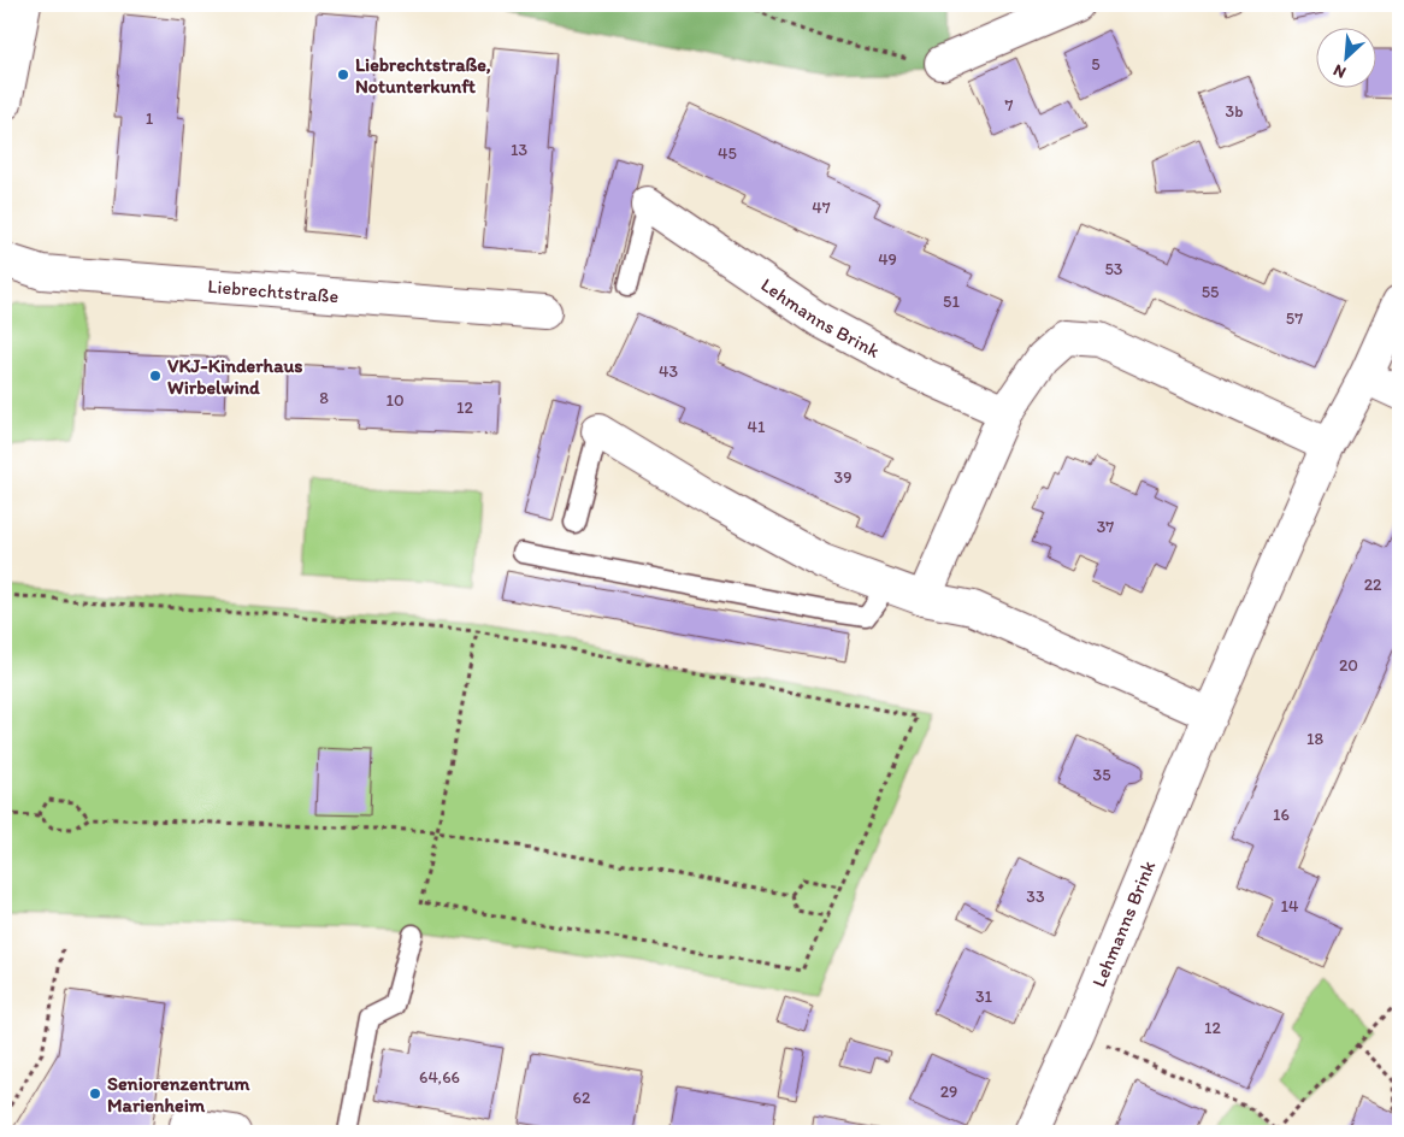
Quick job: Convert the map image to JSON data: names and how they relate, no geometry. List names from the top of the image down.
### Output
{
  "streets": {
    "street": ["Liebrechtstraße", "Lehmanns Brink"]
  },
  "places": ["Liebrechtstraße, Notunterkunft", "VKJ-Kinderhaus Wirbelwind", "Seniorenzentrum Marienheim"],
  "house_numbers": [
    "5",
    "7",
    "3b",
    "1",
    "13",
    "45",
    "47",
    "49",
    "53",
    "55",
    "51",
    "57",
    "43",
    "8",
    "10",
    "12",
    "41",
    "39",
    "37",
    "22",
    "20",
    "18",
    "35",
    "16",
    "33",
    "14",
    "31",
    "12",
    "64,66",
    "29",
    "62"
  ],
  "north": "bottom left"
}
